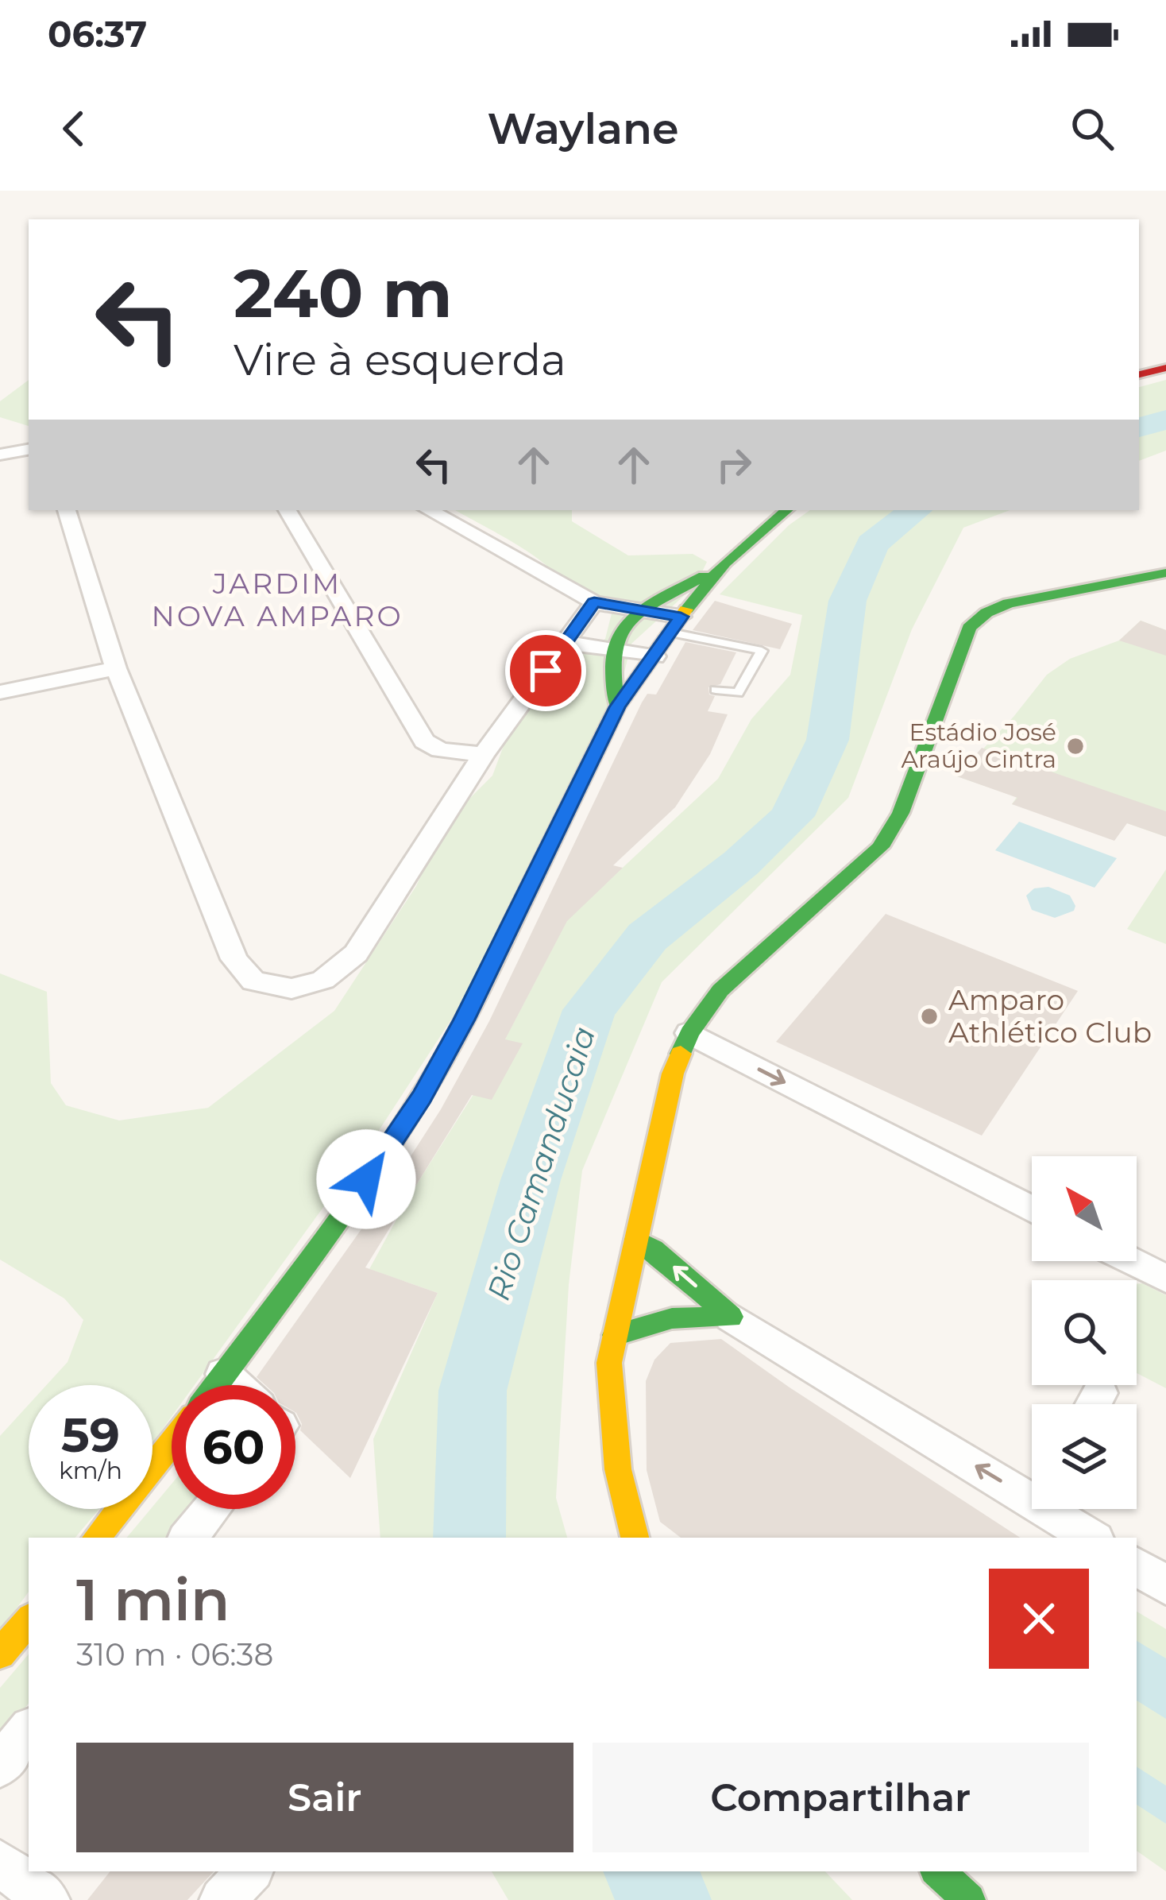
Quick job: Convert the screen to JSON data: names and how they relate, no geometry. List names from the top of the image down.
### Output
{
  "districts": ["JARDIM NOVA AMPARO"],
  "water": ["Rio Camanducaia"],
  "places": ["Estádio José Araújo Cintra", "Amparo Athlético Club"],
  "north": "top left",
  "page": {
    "status": "06:37",
    "header": "Waylane",
    "turn": ["240 m", "Vire à esquerda"],
    "speed": "59 km/h",
    "limit": "60",
    "heading": ["1 min", "310 m · 06:38"],
    "buttons": ["Sair", "Compartilhar"]
  }
}
